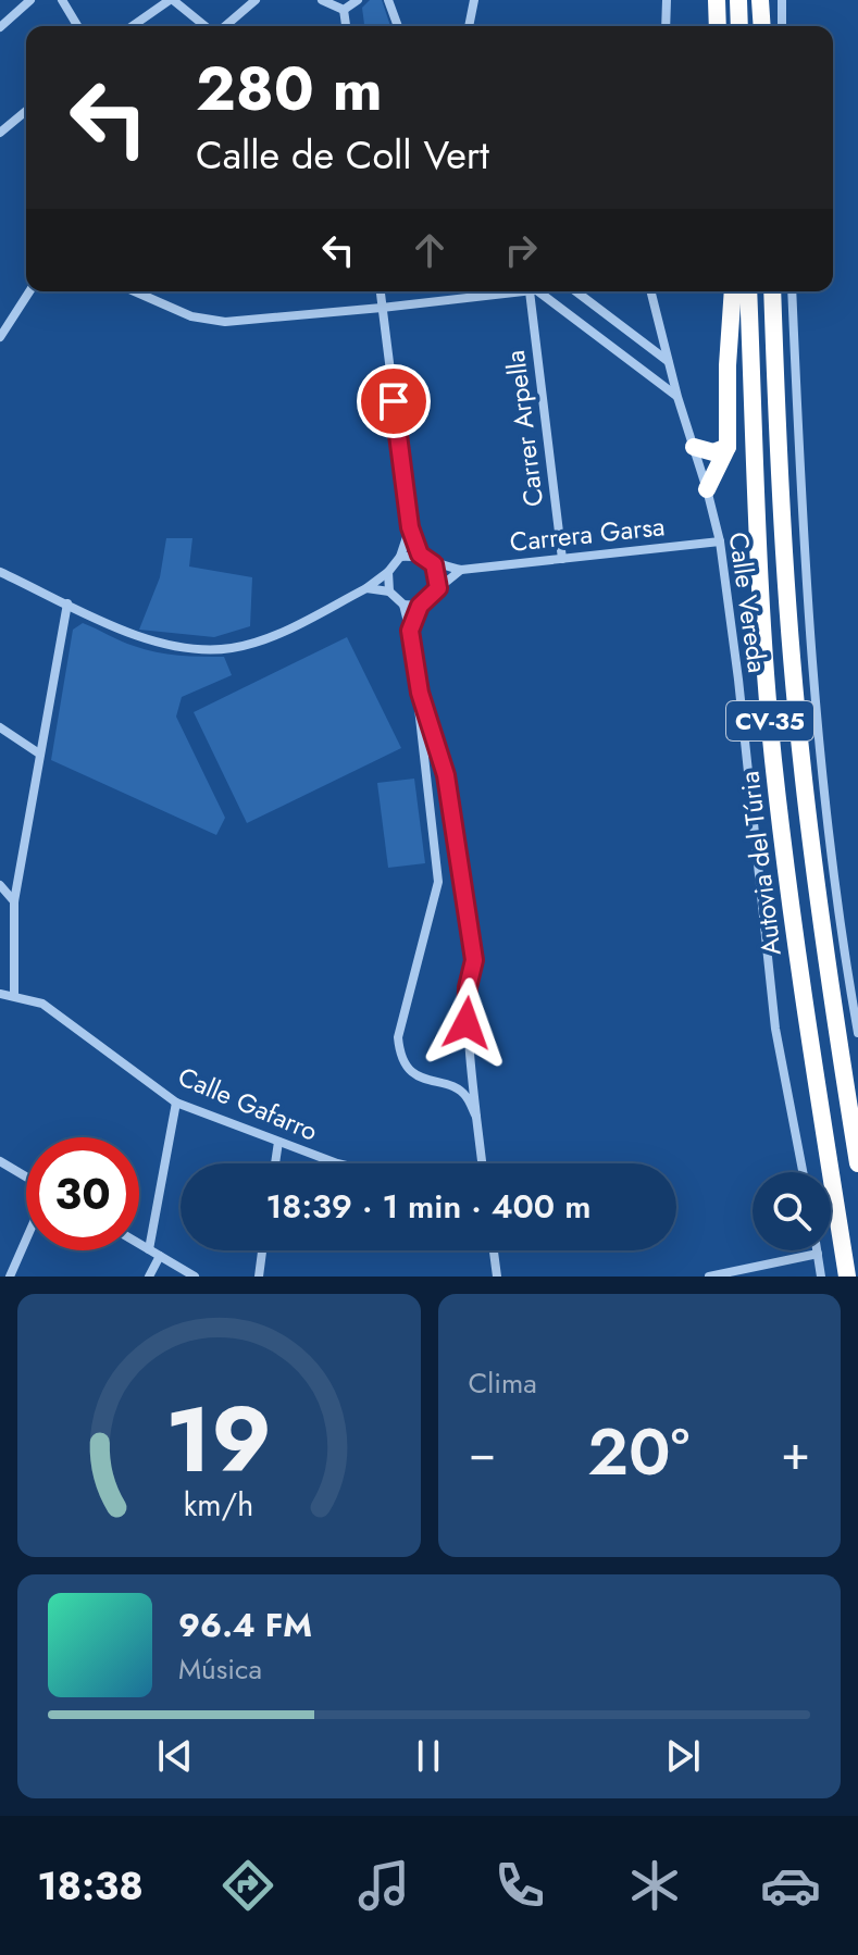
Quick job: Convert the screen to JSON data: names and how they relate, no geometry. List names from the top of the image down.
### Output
{
  "streets": {
    "highway": ["CV-35", "Autovia del Túria"],
    "street": [
      "Carrer Arpella",
      "Carrera Garsa",
      "Calle Vereda",
      "Calle Gafarro"
    ]
  },
  "crossings": [
    ["Carrer Arpella", "Carrera Garsa"],
    ["Carrera Garsa", "Calle Vereda"]
  ],
  "page": {
    "turn": ["280 m", "Calle de Coll Vert"],
    "limit": "30",
    "trip": "18:39 · 1 min · 400 m",
    "tile": "Clima",
    "heat": ["−", "20°", "+"],
    "song": ["96.4 FM", "Música"],
    "tabs": "18:38",
    "gauge": ["19", "km/h"]
  }
}
